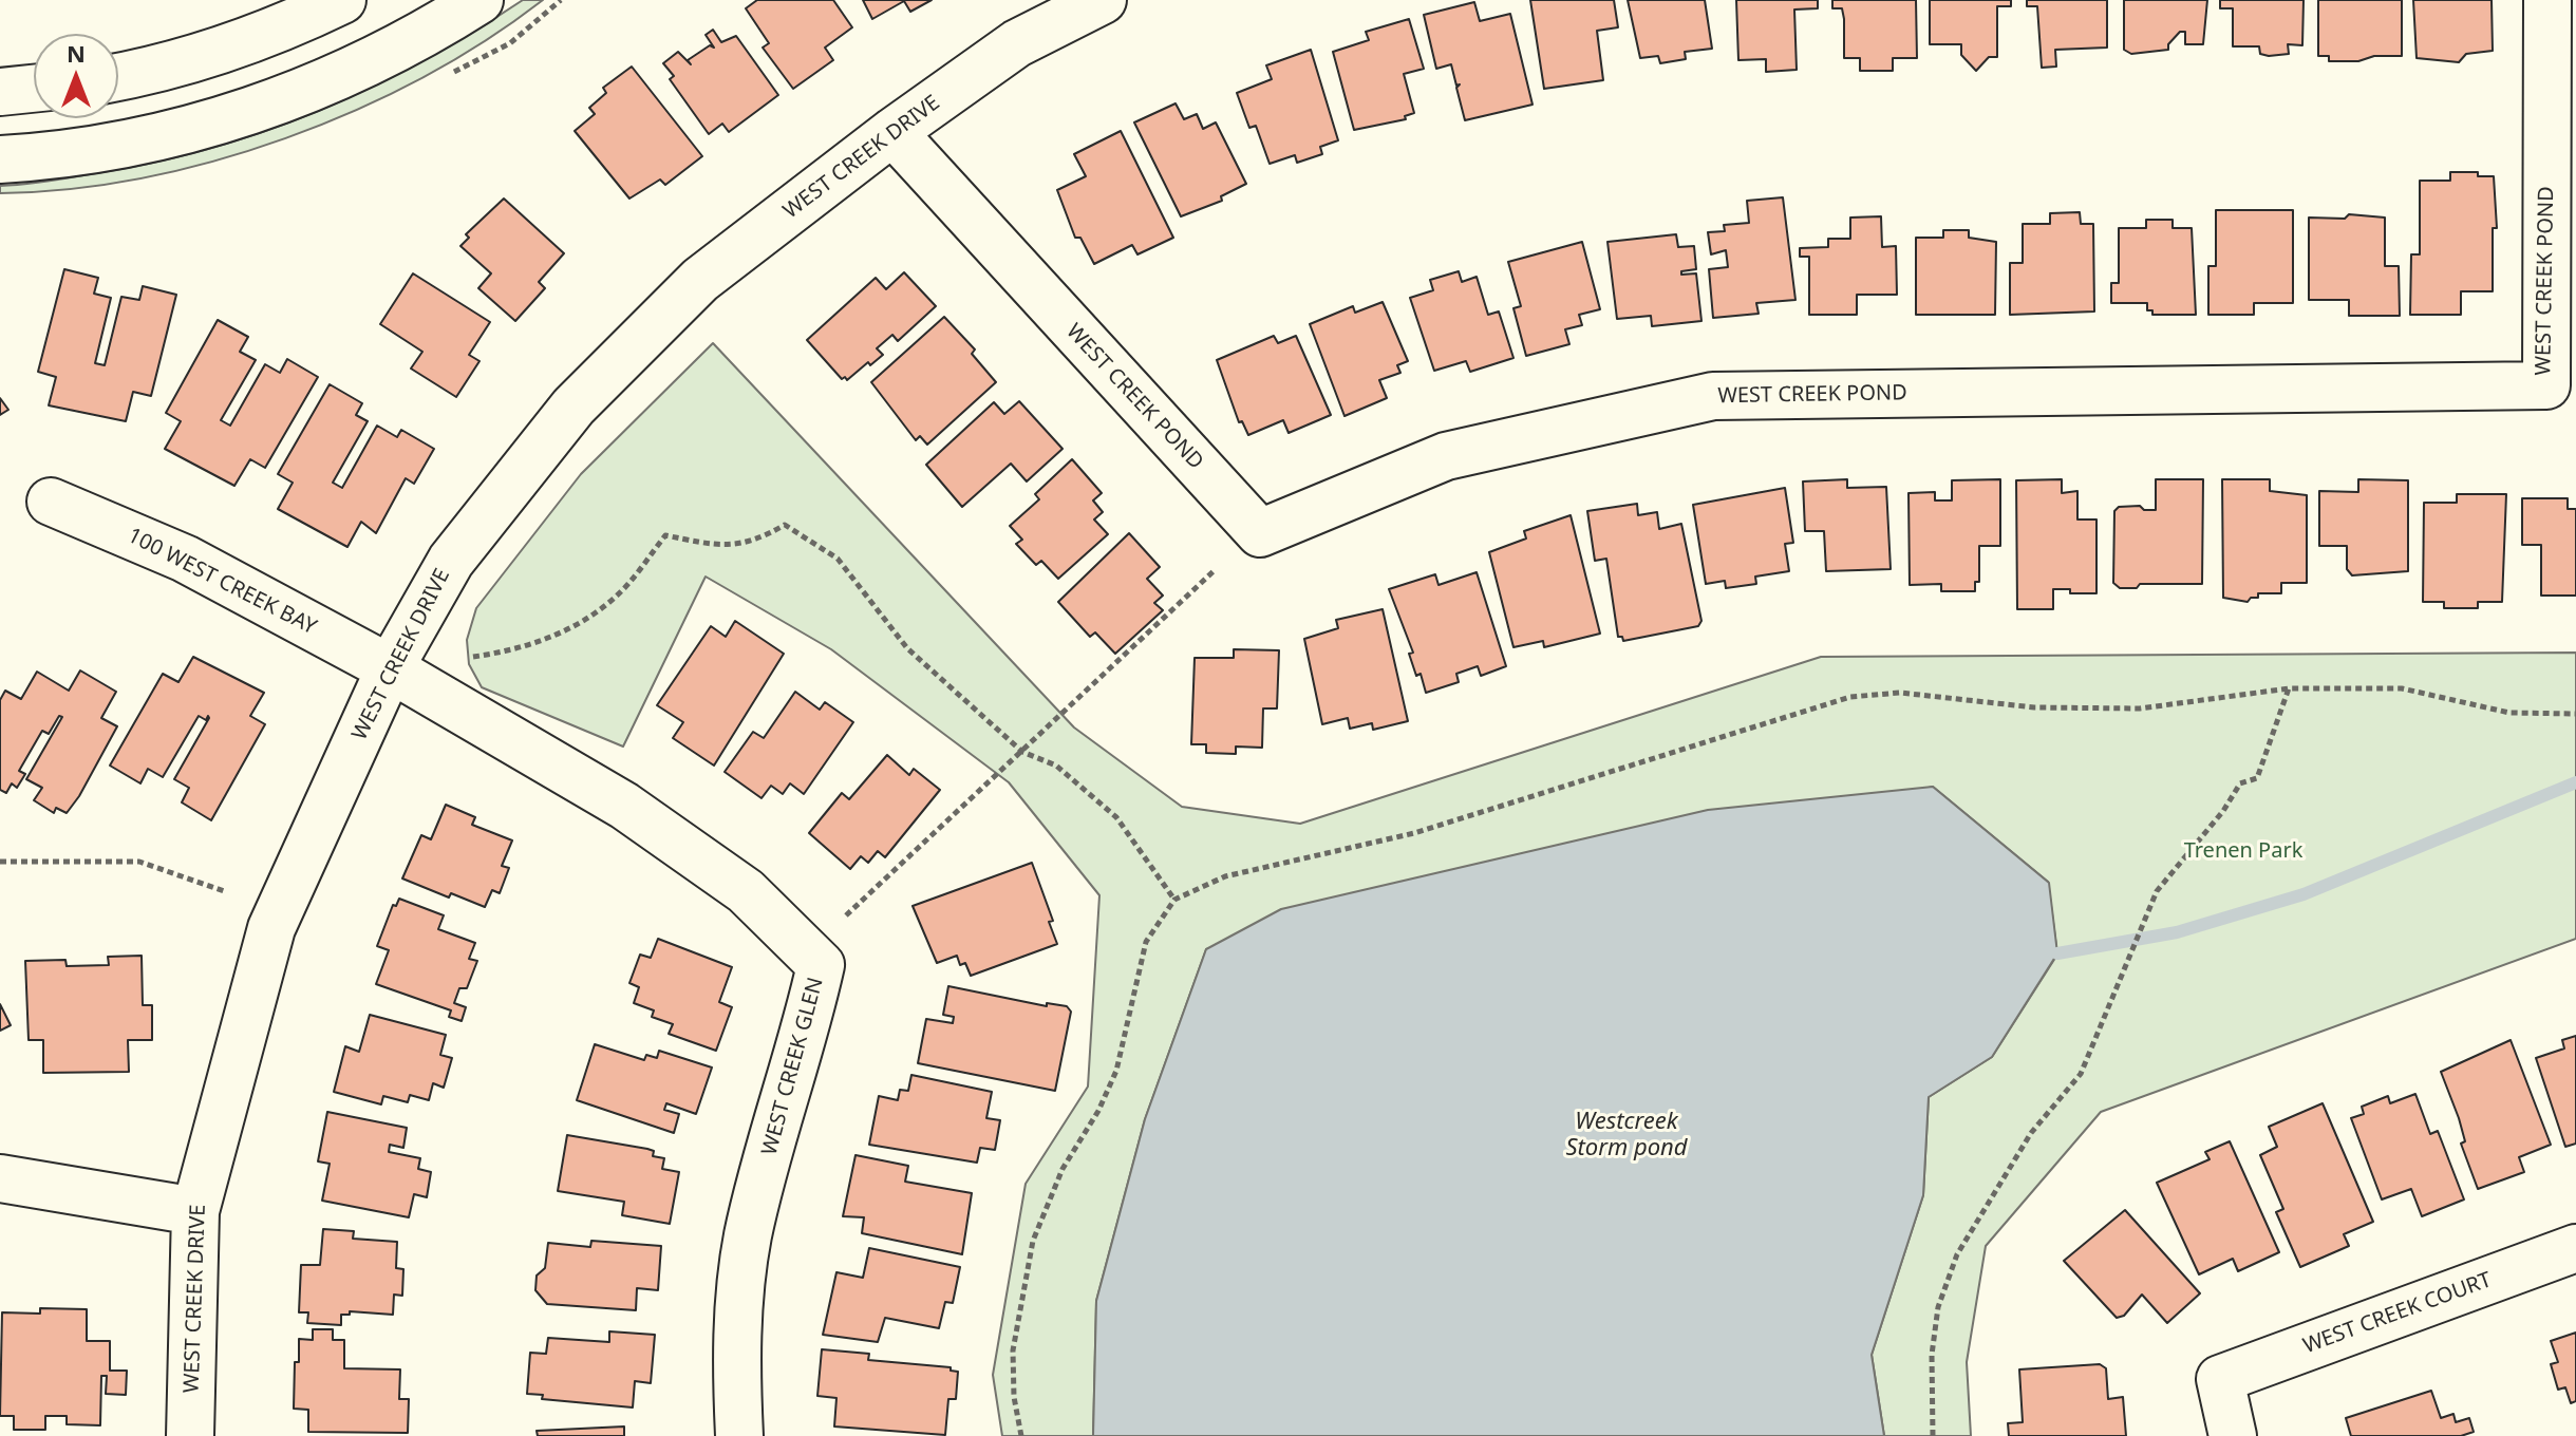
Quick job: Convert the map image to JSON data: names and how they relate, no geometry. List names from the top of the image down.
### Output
{
  "streets": {
    "street": [
      "WEST CREEK DRIVE",
      "WEST CREEK POND",
      "100 WEST CREEK BAY",
      "WEST CREEK GLEN",
      "WEST CREEK COURT"
    ]
  },
  "crossings": [
    ["WEST CREEK DRIVE", "WEST CREEK POND"],
    ["WEST CREEK DRIVE", "100 WEST CREEK BAY"],
    ["WEST CREEK DRIVE", "WEST CREEK GLEN"],
    ["100 WEST CREEK BAY", "WEST CREEK GLEN"]
  ],
  "water": ["Westcreek Storm pond"],
  "parks": ["Trenen Park"],
  "north": "top"
}
